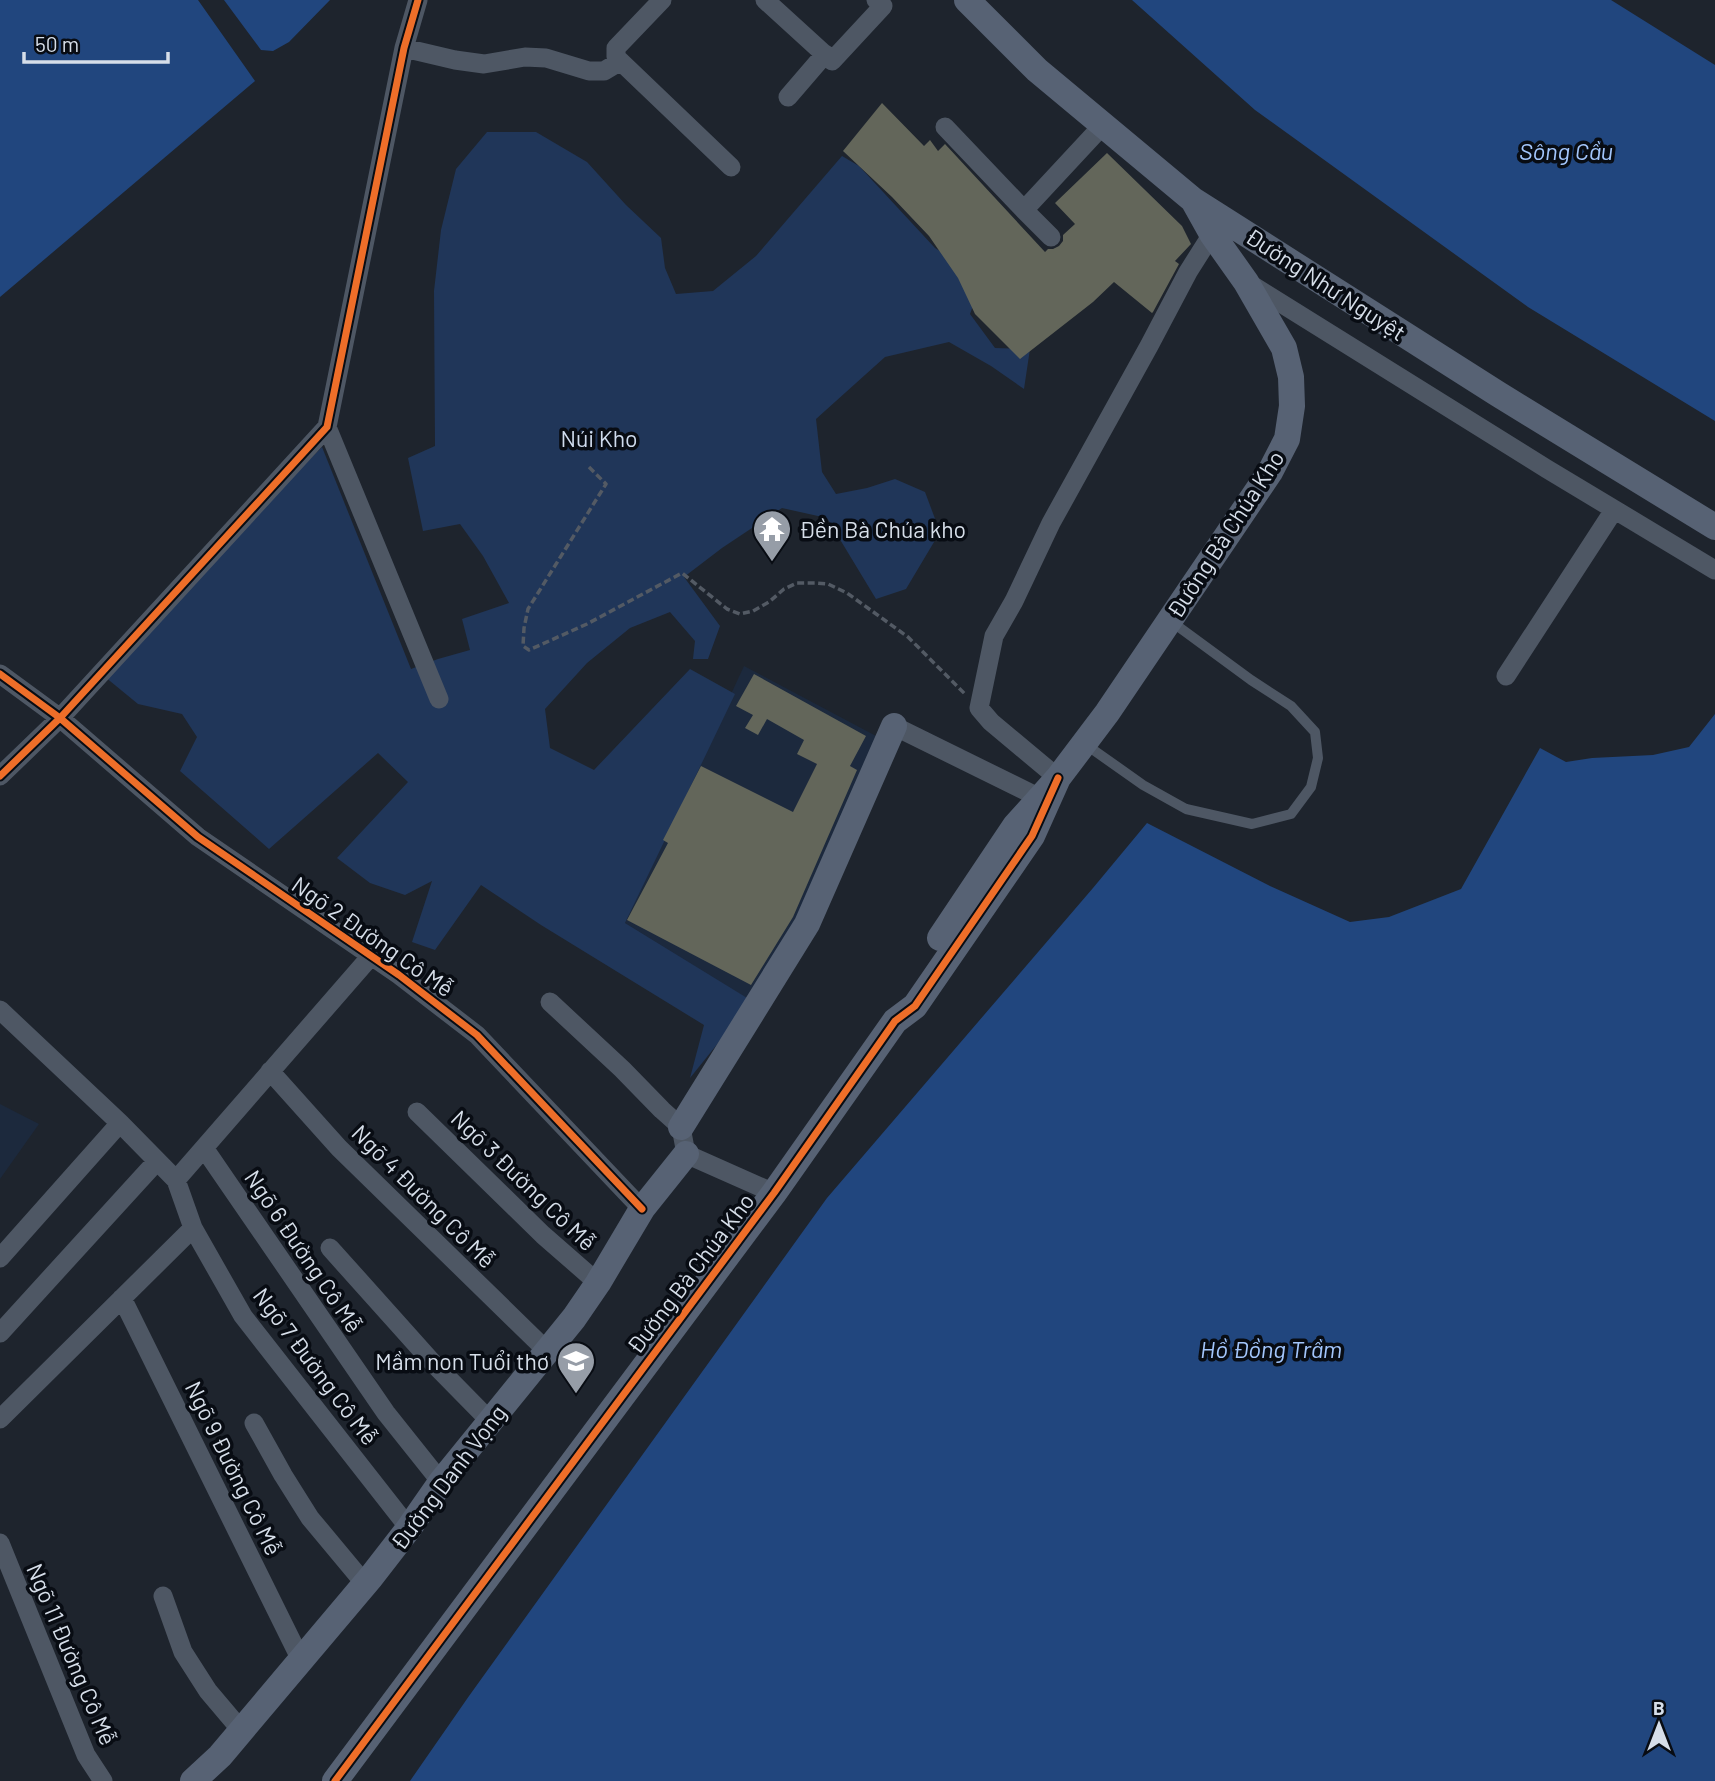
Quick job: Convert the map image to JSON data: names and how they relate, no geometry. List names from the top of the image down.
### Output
{
  "streets": {
    "street": [
      "Đường Như Nguyệt",
      "Đường Bà Chúa Kho",
      "Ngõ 2 Đường Cô Mễ",
      "Ngõ 3 Đường Cô Mễ",
      "Ngõ 4 Đường Cô Mễ",
      "Ngõ 6 Đường Cô Mễ",
      "Ngõ 7 Đường Cô Mễ",
      "Ngõ 9 Đường Cô Mễ",
      "Đường Danh Vọng",
      "Ngõ 11 Đường Cô Mễ"
    ]
  },
  "crossings": [
    ["Đường Như Nguyệt", "Đường Bà Chúa Kho"],
    ["Ngõ 2 Đường Cô Mễ", "Đường Danh Vọng"],
    ["Ngõ 3 Đường Cô Mễ", "Đường Danh Vọng"],
    ["Ngõ 4 Đường Cô Mễ", "Đường Danh Vọng"],
    ["Ngõ 6 Đường Cô Mễ", "Đường Danh Vọng"],
    ["Ngõ 7 Đường Cô Mễ", "Đường Danh Vọng"],
    ["Ngõ 9 Đường Cô Mễ", "Đường Danh Vọng"]
  ],
  "water": ["Sông Cầu", "Hồ Đồng Trầm"],
  "parks": ["Núi Kho"],
  "places": {
    "temple": ["Đền Bà Chúa kho"],
    "school or university": ["Mầm non Tuổi thơ"]
  },
  "scale_bar": "50 m",
  "north": "top"
}
